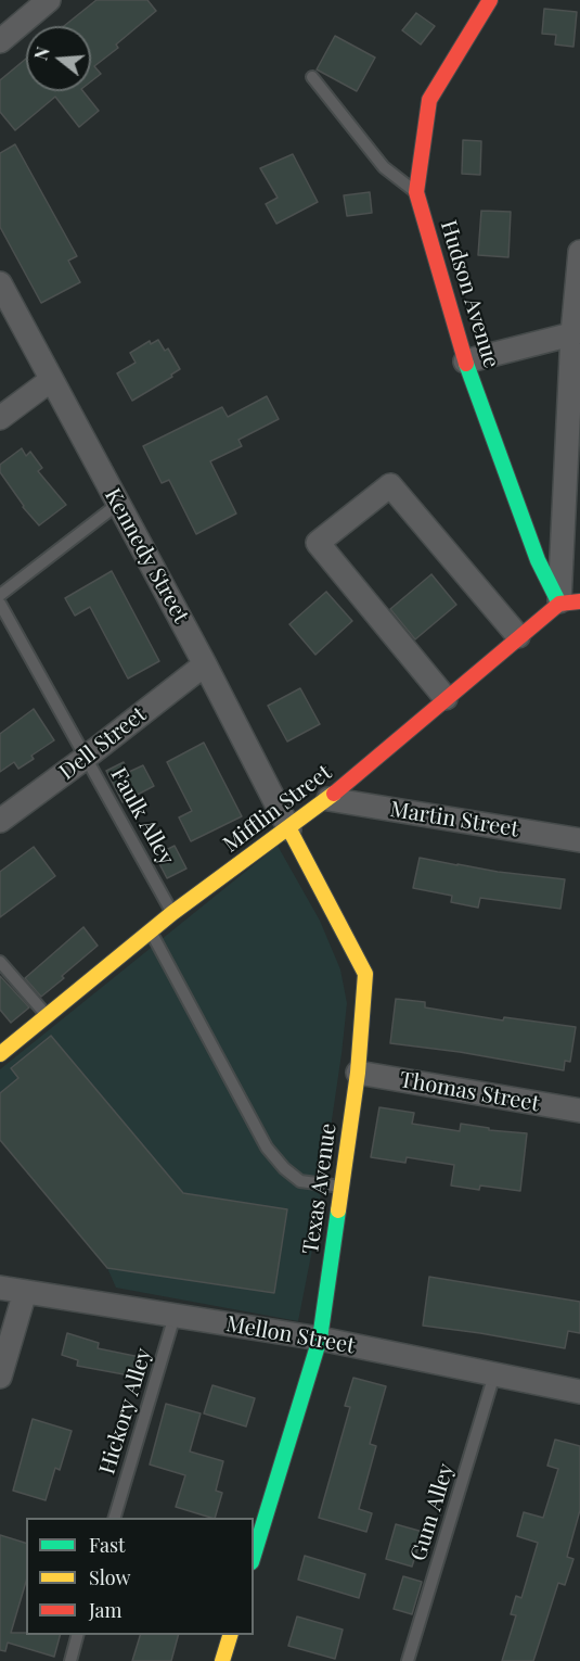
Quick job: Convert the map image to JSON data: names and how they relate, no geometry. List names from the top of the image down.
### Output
{
  "streets": {
    "street": [
      "Hudson Avenue",
      "Kennedy Street",
      "Dell Street",
      "Mifflin Street",
      "Martin Street",
      "Thomas Street",
      "Texas Avenue",
      "Mellon Street"
    ],
    "lane": ["Faulk Alley", "Hickory Alley", "Gum Alley"]
  },
  "crossings": [
    ["Hudson Avenue", "Mifflin Street"],
    ["Kennedy Street", "Dell Street"],
    ["Kennedy Street", "Mifflin Street"],
    ["Kennedy Street", "Texas Avenue"],
    ["Dell Street", "Faulk Alley"],
    ["Mifflin Street", "Faulk Alley"],
    ["Mifflin Street", "Martin Street"],
    ["Mifflin Street", "Texas Avenue"],
    ["Thomas Street", "Texas Avenue"],
    ["Texas Avenue", "Mellon Street"],
    ["Mellon Street", "Hickory Alley"],
    ["Mellon Street", "Gum Alley"]
  ],
  "legend": ["Fast", "Slow", "Jam"],
  "north": "left"
}
